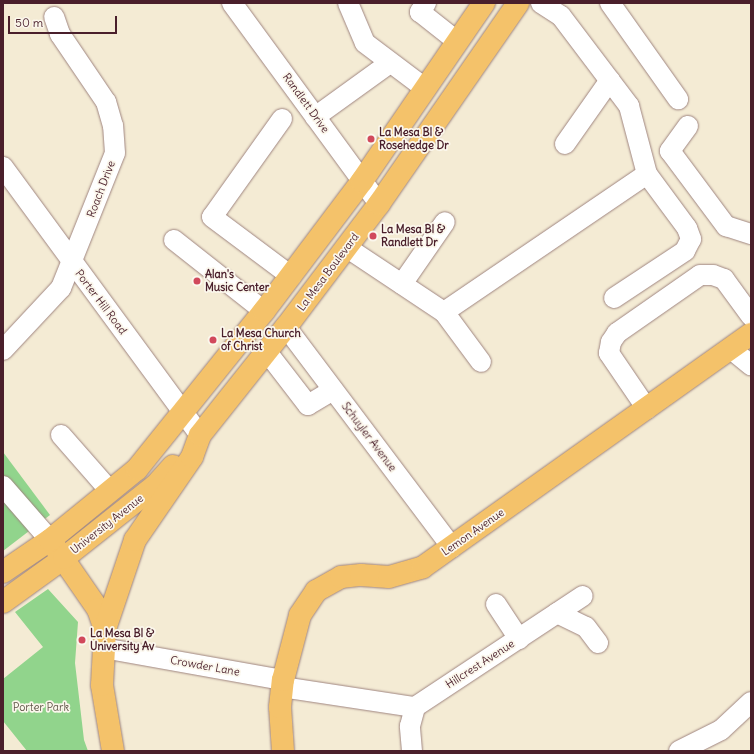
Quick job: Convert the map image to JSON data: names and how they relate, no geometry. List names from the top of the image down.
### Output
{
  "streets": {
    "main road": ["La Mesa Boulevard", "University Avenue", "Lemon Avenue"],
    "street": [
      "Randlett Drive",
      "Roach Drive",
      "Porter Hill Road",
      "Schuyler Avenue",
      "Hillcrest Avenue",
      "Crowder Lane"
    ]
  },
  "crossings": [
    ["Randlett Drive", "La Mesa Boulevard"],
    ["Roach Drive", "Porter Hill Road"],
    ["La Mesa Boulevard", "Porter Hill Road"],
    ["La Mesa Boulevard", "Schuyler Avenue"],
    ["La Mesa Boulevard", "University Avenue"],
    ["La Mesa Boulevard", "Crowder Lane"],
    ["Porter Hill Road", "University Avenue"],
    ["Schuyler Avenue", "Lemon Avenue"],
    ["Lemon Avenue", "Crowder Lane"],
    ["Hillcrest Avenue", "Crowder Lane"]
  ],
  "parks": ["Porter Park"],
  "places": [
    "La Mesa Bl & Rosehedge Dr",
    "La Mesa Bl & Randlett Dr",
    "Alan's Music Center",
    "La Mesa Church of Christ",
    "La Mesa Bl & University Av"
  ],
  "scale_bar": "50 m"
}
